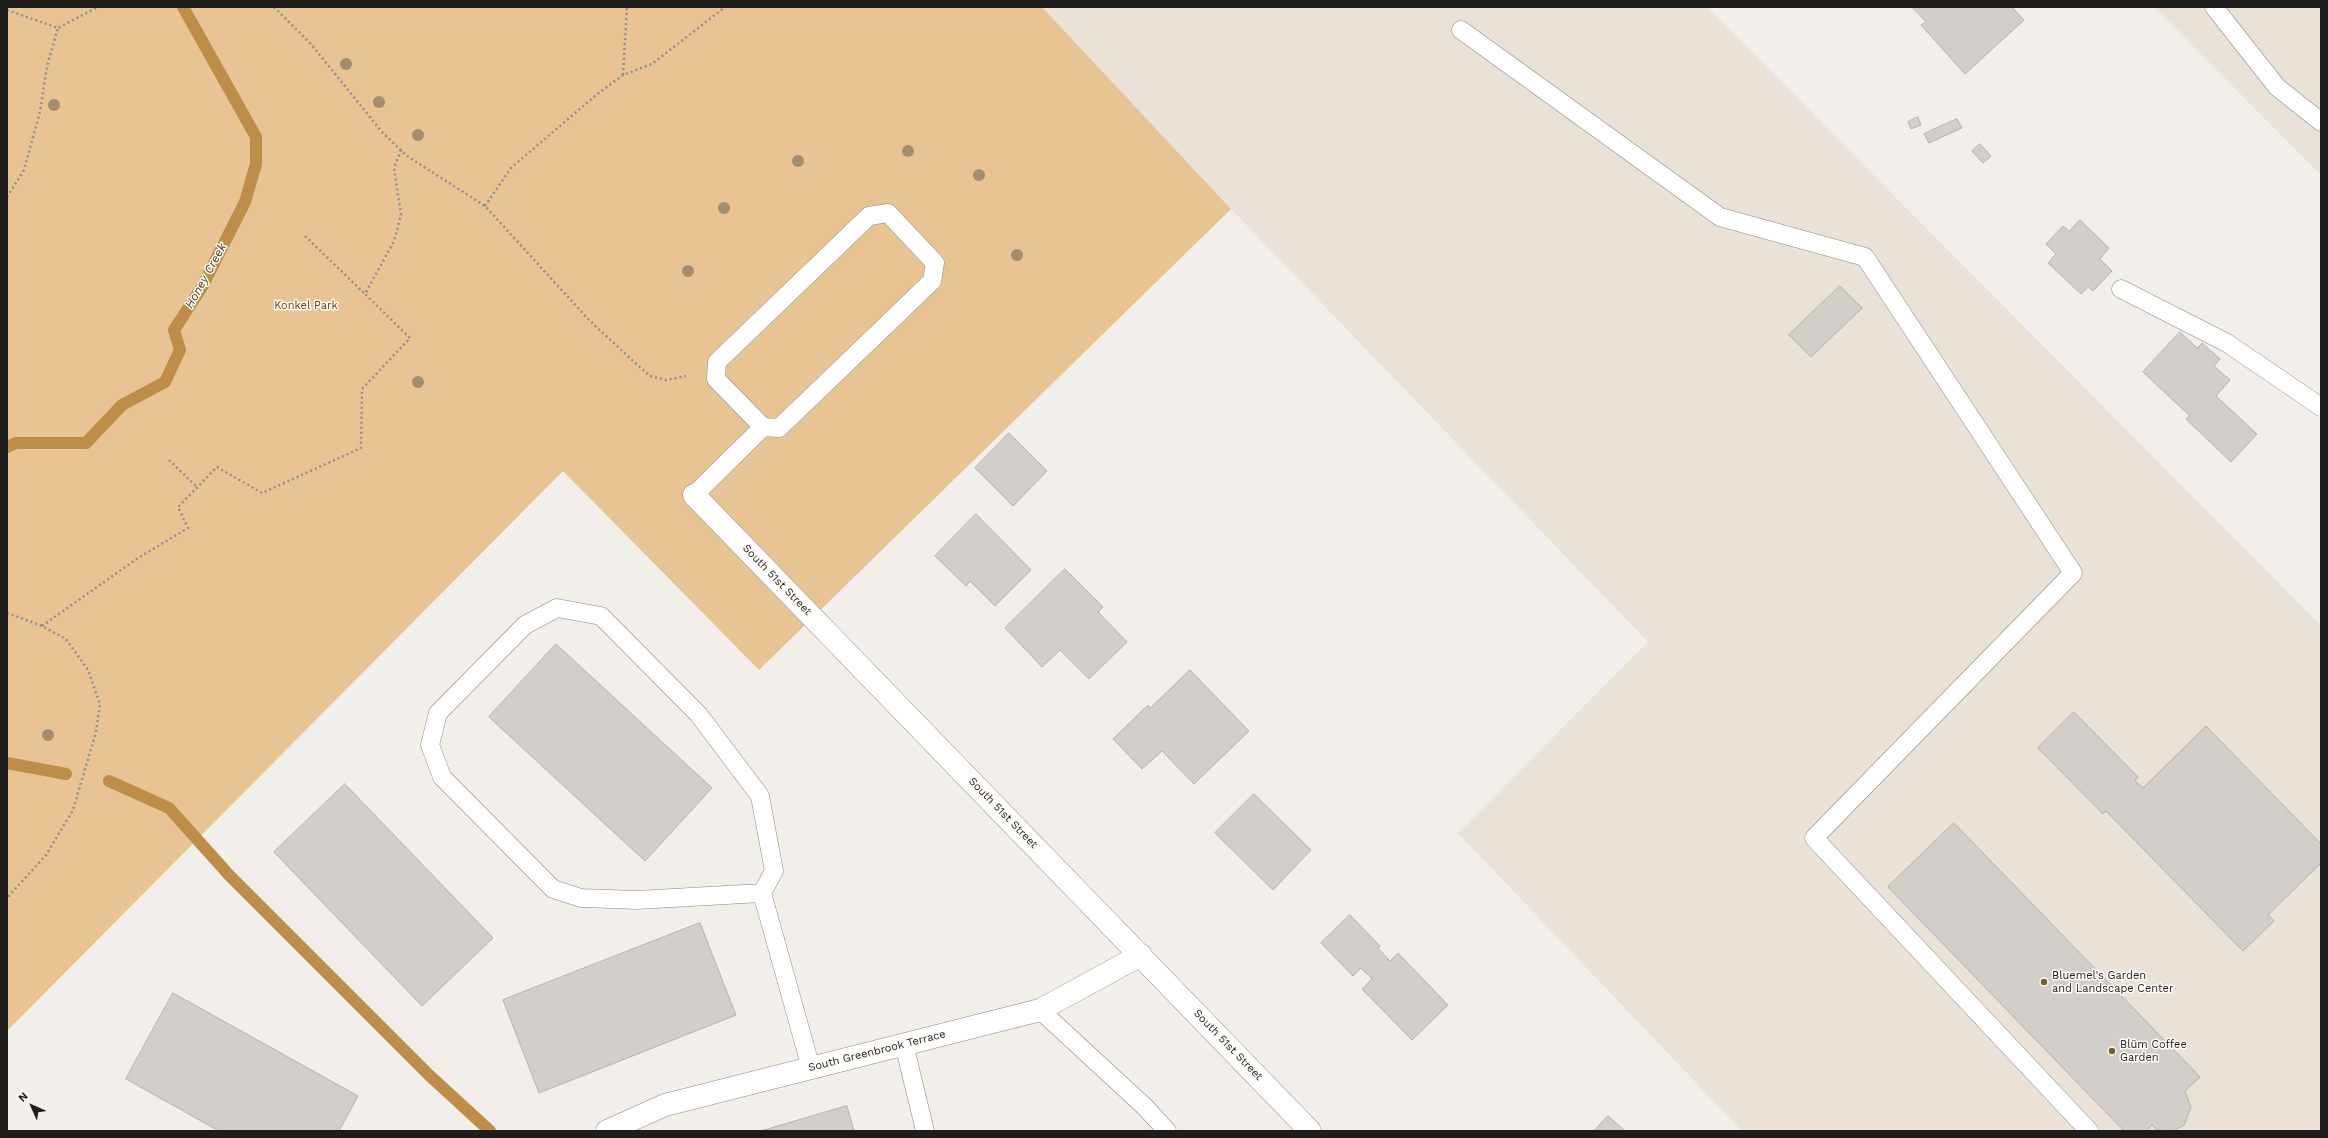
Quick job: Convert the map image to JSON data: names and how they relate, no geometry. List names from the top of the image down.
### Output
{
  "streets": {
    "street": ["South 51st Street", "South Greenbrook Terrace"]
  },
  "crossings": [
    ["South 51st Street", "South Greenbrook Terrace"]
  ],
  "water": ["Honey Creek"],
  "parks": ["Konkel Park"],
  "places": ["Bluemel's Garden and Landscape Center", "Blüm Coffee Garden"],
  "north": "top left"
}
